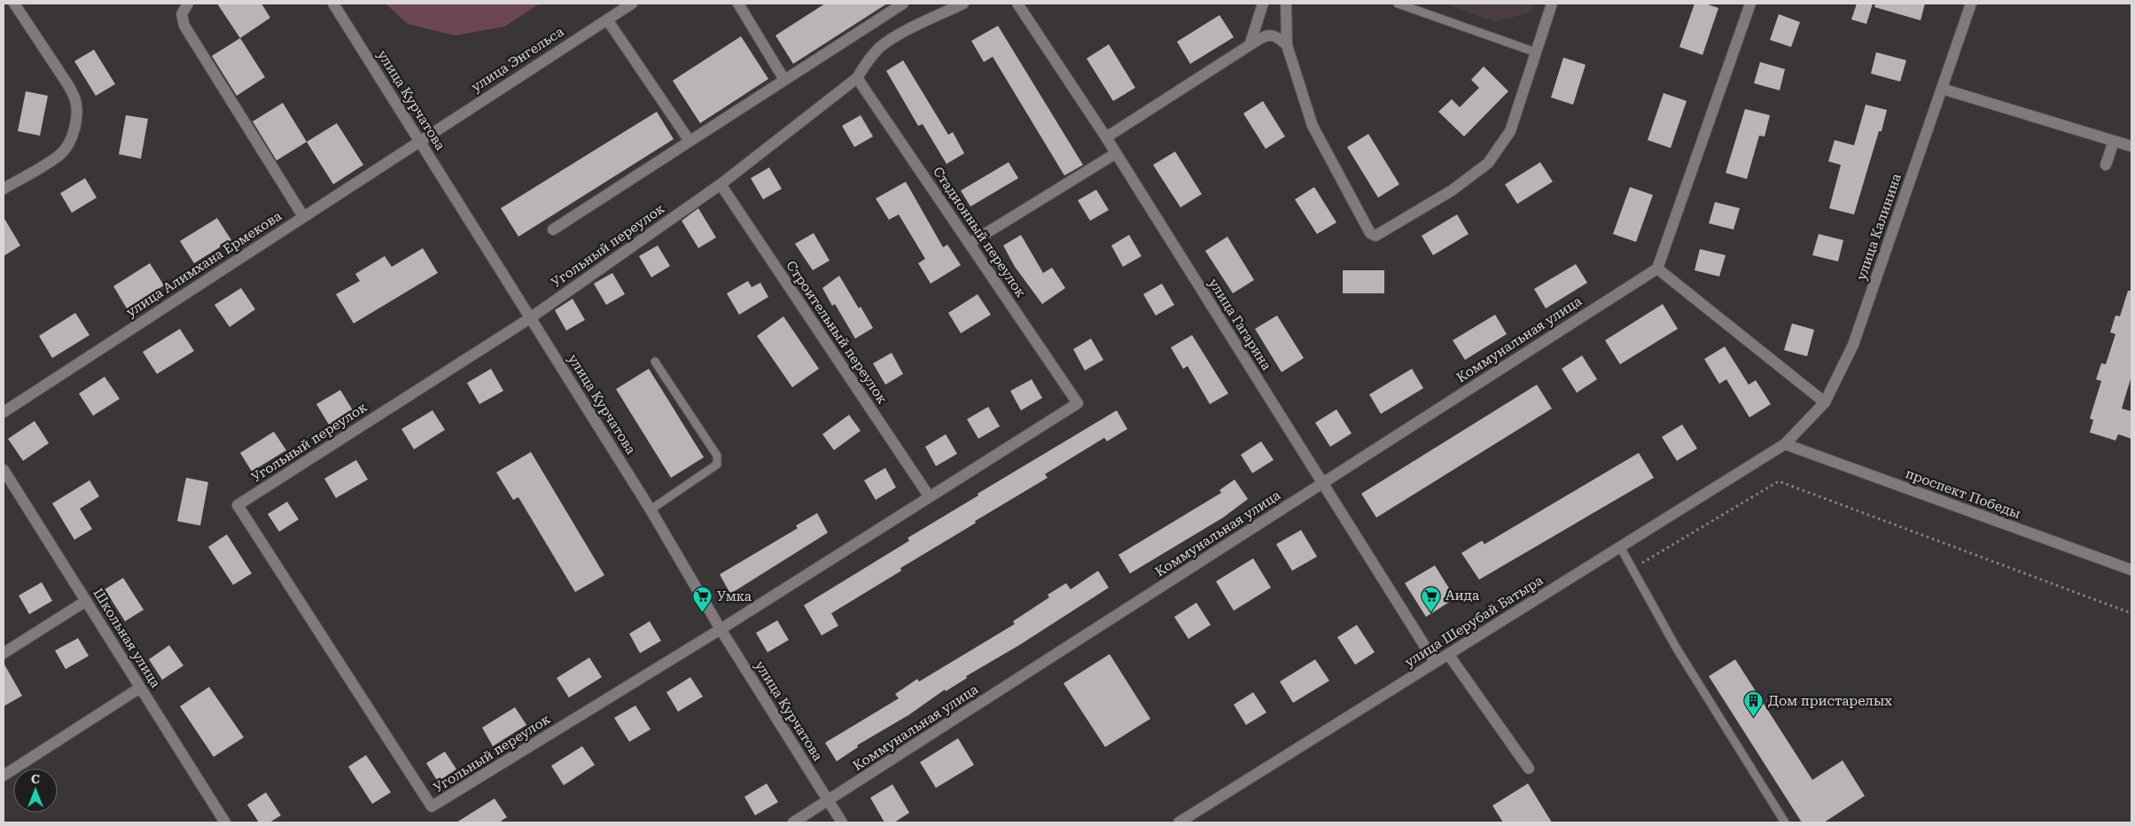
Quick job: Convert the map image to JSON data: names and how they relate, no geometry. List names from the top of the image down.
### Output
{
  "streets": {
    "street": [
      "улица Энгельса",
      "улица Курчатова",
      "улица Калинина",
      "Стадионный переулок",
      "Угольный переулок",
      "улица Алимхана Ермекова",
      "улица Гагарина",
      "Строительный переулок",
      "Коммунальная улица",
      "проспект Победы",
      "улица Шерубай Батыра",
      "Школьная улица"
    ]
  },
  "crossings": [
    ["улица Энгельса", "улица Курчатова"],
    ["улица Энгельса", "улица Алимхана Ермекова"],
    ["улица Курчатова", "Угольный переулок"],
    ["улица Курчатова", "улица Алимхана Ермекова"],
    ["улица Курчатова", "Коммунальная улица"],
    ["улица Калинина", "проспект Победы"],
    ["улица Калинина", "улица Шерубай Батыра"],
    ["Стадионный переулок", "Угольный переулок"],
    ["Стадионный переулок", "Строительный переулок"],
    ["Угольный переулок", "Строительный переулок"],
    ["улица Гагарина", "Коммунальная улица"],
    ["улица Гагарина", "улица Шерубай Батыра"],
    ["проспект Победы", "улица Шерубай Батыра"]
  ],
  "places": {
    "supermarket": ["Аида", "Умка"],
    "building": ["Дом пристарелых"]
  },
  "north": "top"
}
